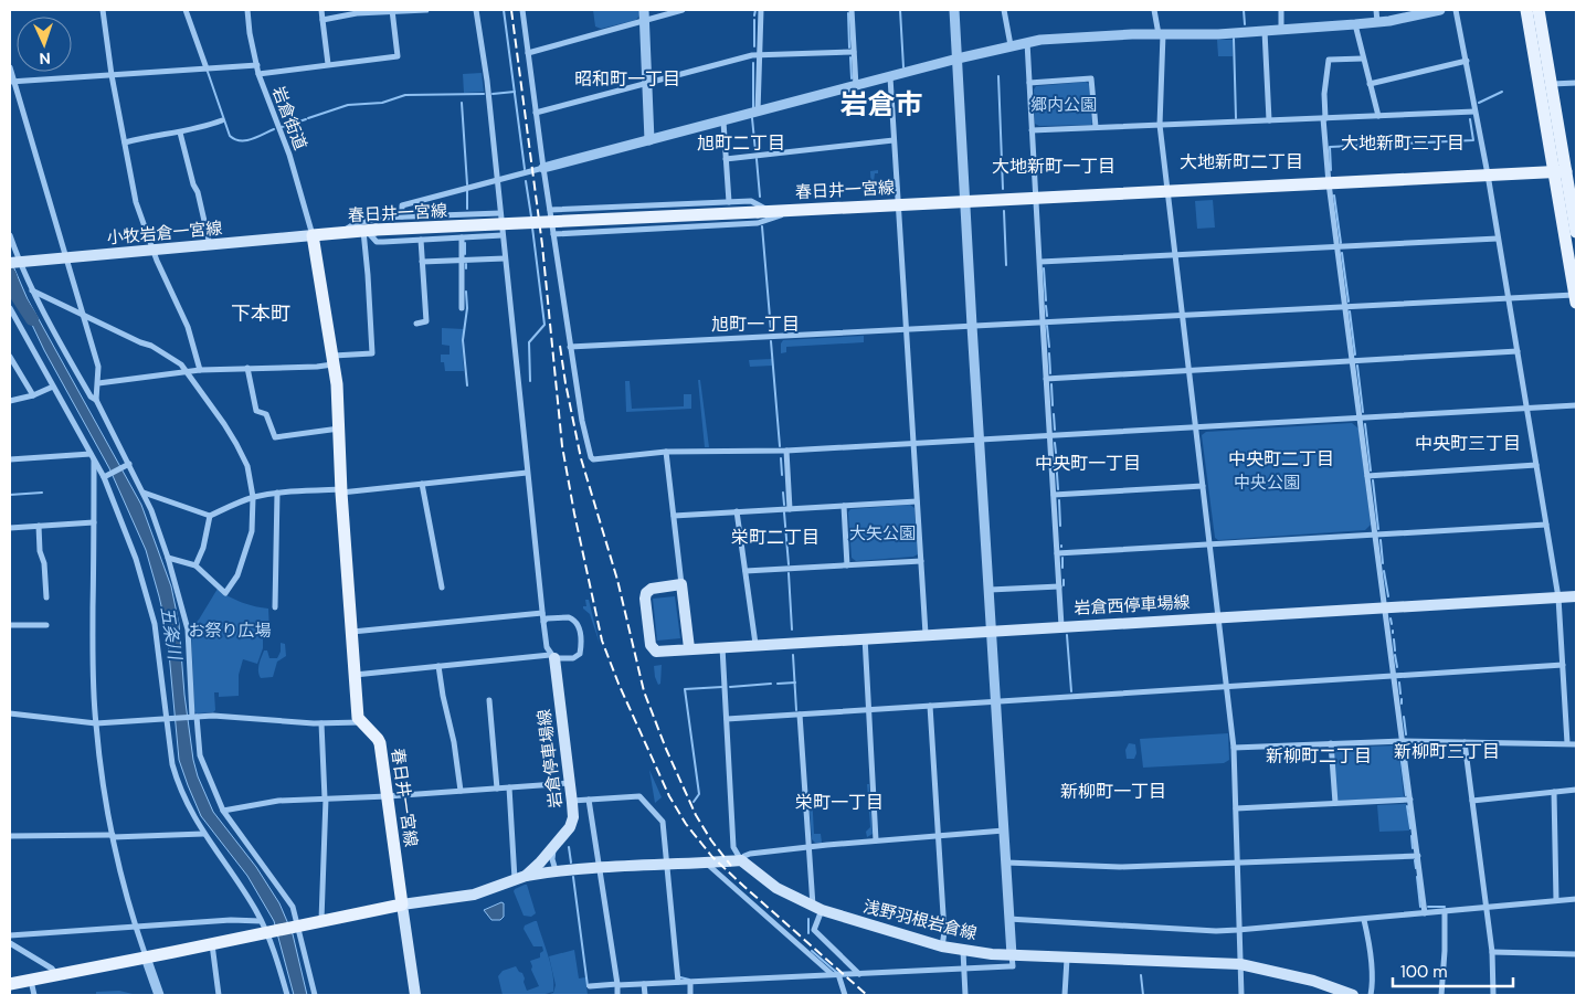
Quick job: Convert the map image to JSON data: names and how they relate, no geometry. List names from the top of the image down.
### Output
{
  "streets": {
    "main road": [
      "春日井一宮線",
      "小牧岩倉一宮線",
      "岩倉西停車場線",
      "岩倉停車場線",
      "浅野羽根岩倉線"
    ],
    "street": ["岩倉街道"]
  },
  "crossings": [
    ["岩倉街道", "春日井一宮線"],
    ["岩倉街道", "小牧岩倉一宮線"],
    ["春日井一宮線", "小牧岩倉一宮線"],
    ["春日井一宮線", "岩倉停車場線"]
  ],
  "districts": [
    "昭和町一丁目",
    "岩倉市",
    "旭町二丁目",
    "大地新町三丁目",
    "大地新町二丁目",
    "大地新町一丁目",
    "下本町",
    "旭町一丁目",
    "中央町三丁目",
    "中央町二丁目",
    "中央町一丁目",
    "栄町二丁目",
    "新柳町三丁目",
    "新柳町二丁目",
    "新柳町一丁目",
    "栄町一丁目"
  ],
  "water": ["五条川"],
  "parks": [
    "郷内公園",
    "中央公園",
    "大矢公園",
    "お祭り広場"
  ],
  "scale_bar": "100 m",
  "north": "bottom"
}
